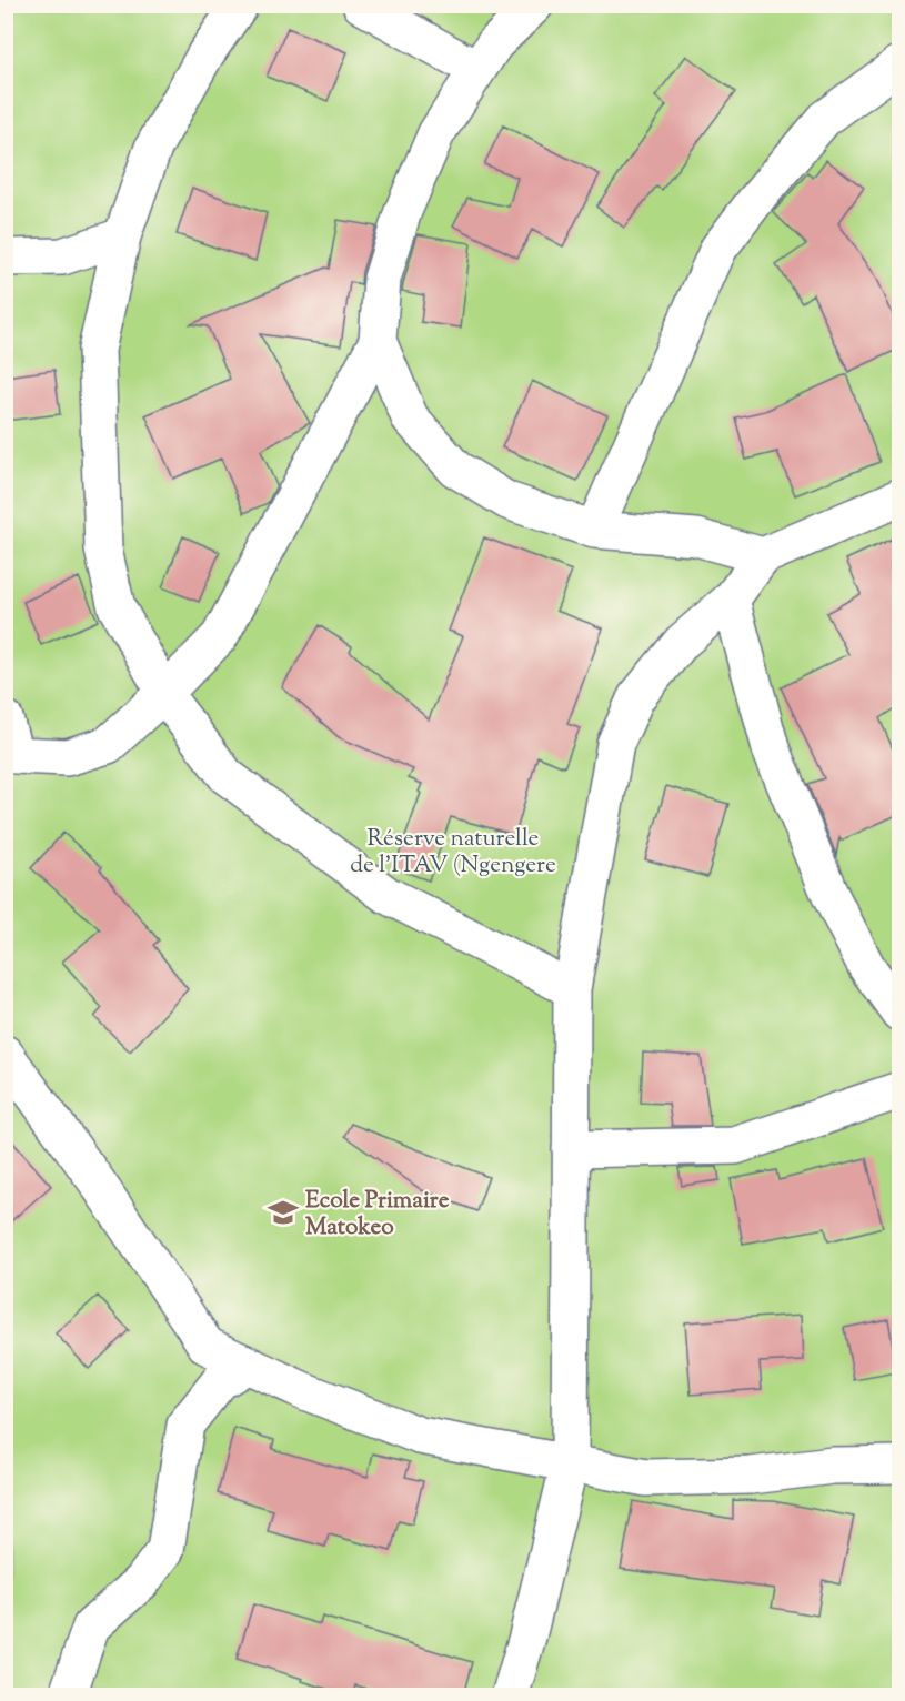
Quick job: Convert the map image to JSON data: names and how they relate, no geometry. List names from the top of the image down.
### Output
{
  "parks": ["Réserve naturelle de l'ITAV (Ngengere"],
  "places": {
    "school or university": ["Ecole Primaire Matokeo"]
  }
}
